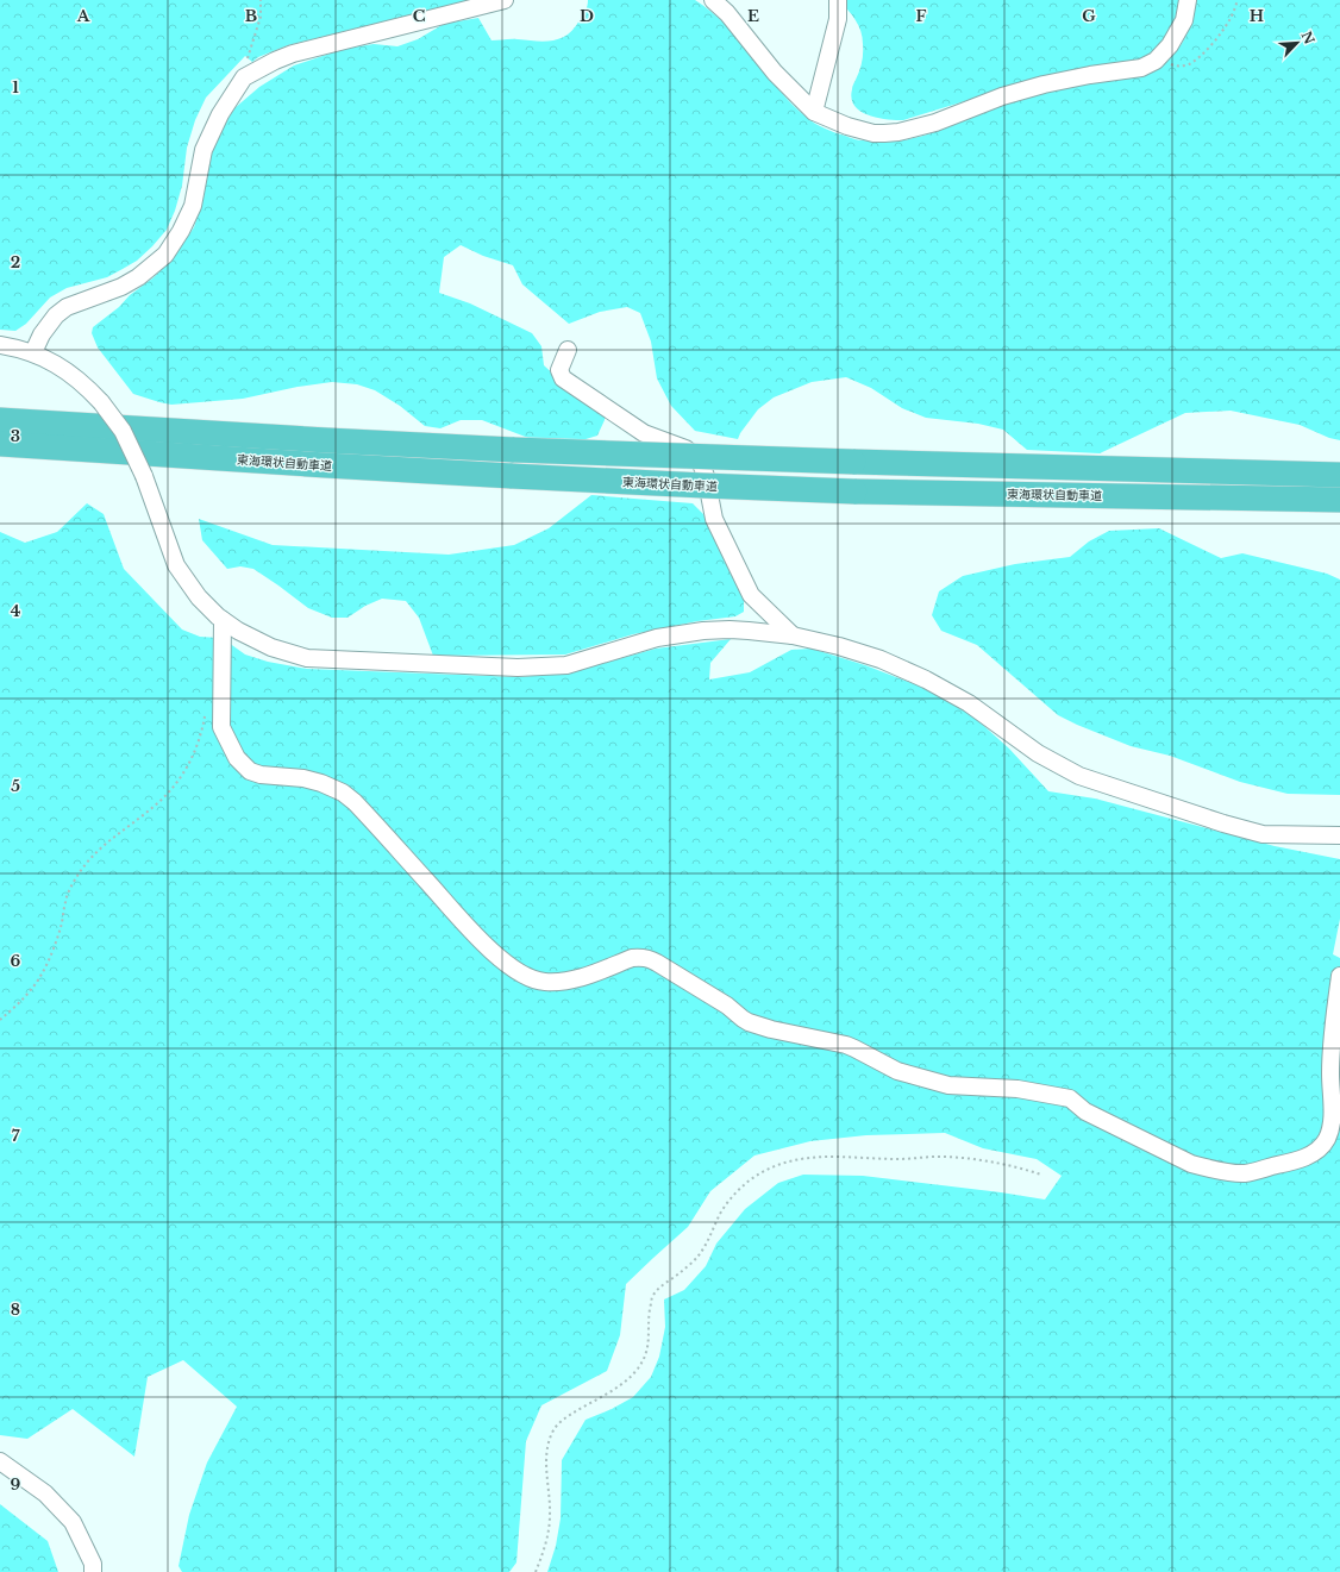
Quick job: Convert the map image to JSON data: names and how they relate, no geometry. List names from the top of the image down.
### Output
{
  "streets": {
    "highway": ["東海環状自動車道"]
  },
  "north": "top right",
  "grid": {
    "columns": [
      "A",
      "B",
      "C",
      "D",
      "E",
      "F",
      "G",
      "H"
    ],
    "rows": [
      "1",
      "2",
      "3",
      "4",
      "5",
      "6",
      "7",
      "8",
      "9"
    ]
  }
}
